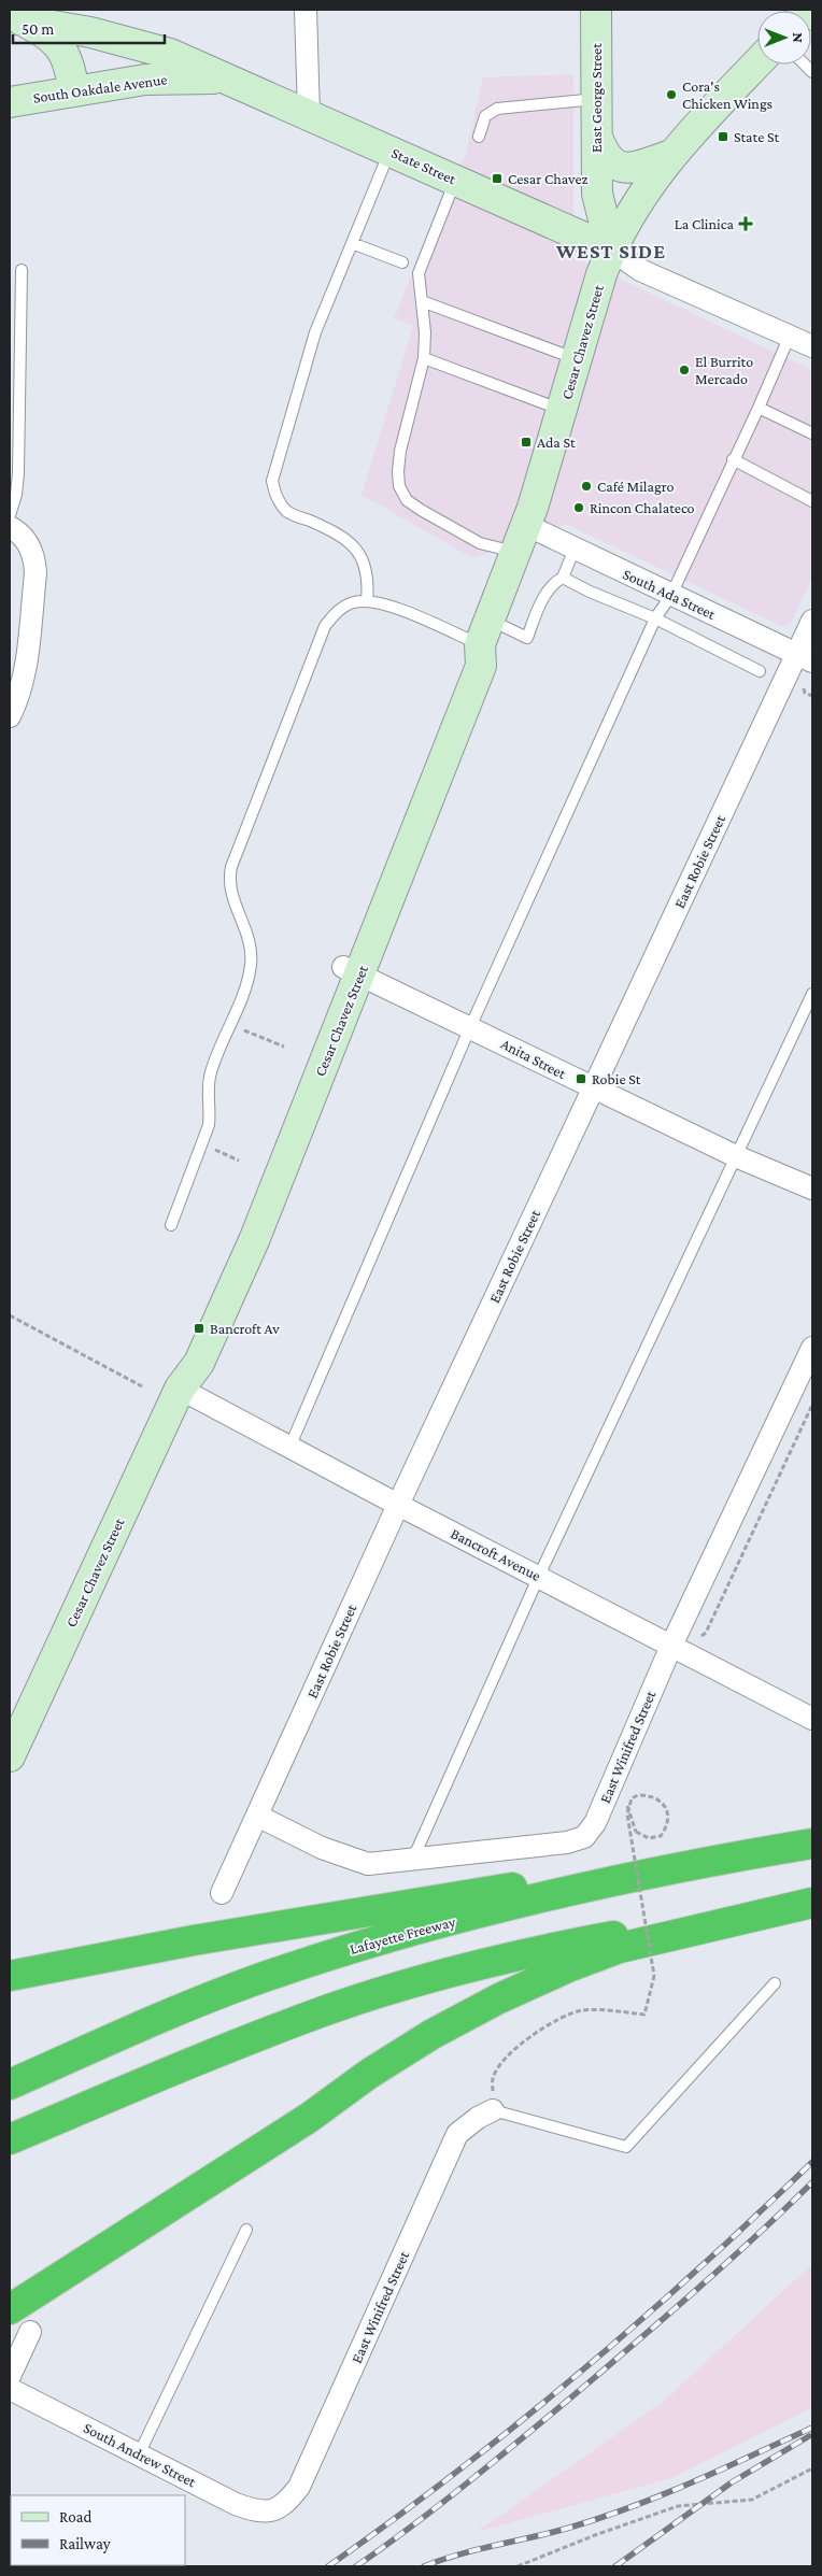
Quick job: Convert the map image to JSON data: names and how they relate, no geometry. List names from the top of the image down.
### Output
{
  "streets": {
    "highway": ["Lafayette Freeway"],
    "main road": [
      "South Oakdale Avenue",
      "East George Street",
      "State Street",
      "Cesar Chavez Street"
    ],
    "street": [
      "South Ada Street",
      "East Robie Street",
      "Anita Street",
      "Bancroft Avenue",
      "East Winifred Street",
      "South Andrew Street"
    ]
  },
  "crossings": [
    ["South Oakdale Avenue", "State Street"],
    ["East George Street", "State Street"],
    ["East George Street", "Cesar Chavez Street"],
    ["State Street", "Cesar Chavez Street"],
    ["Cesar Chavez Street", "South Ada Street"],
    ["Cesar Chavez Street", "Anita Street"],
    ["Cesar Chavez Street", "Bancroft Avenue"],
    ["South Ada Street", "East Robie Street"],
    ["East Robie Street", "Anita Street"],
    ["East Robie Street", "Bancroft Avenue"],
    ["East Robie Street", "East Winifred Street"],
    ["Bancroft Avenue", "East Winifred Street"],
    ["East Winifred Street", "South Andrew Street"]
  ],
  "districts": ["WEST SIDE"],
  "places": {
    "other": [
      "Cora's Chicken Wings",
      "El Burrito Mercado",
      "Café Milagro",
      "Rincon Chalateco"
    ],
    "transit": [
      "State St",
      "Cesar Chavez",
      "Ada St",
      "Robie St",
      "Bancroft Av"
    ],
    "health": ["La Clinica"]
  },
  "legend": ["Road", "Railway"],
  "scale_bar": "50 m",
  "north": "right"
}
